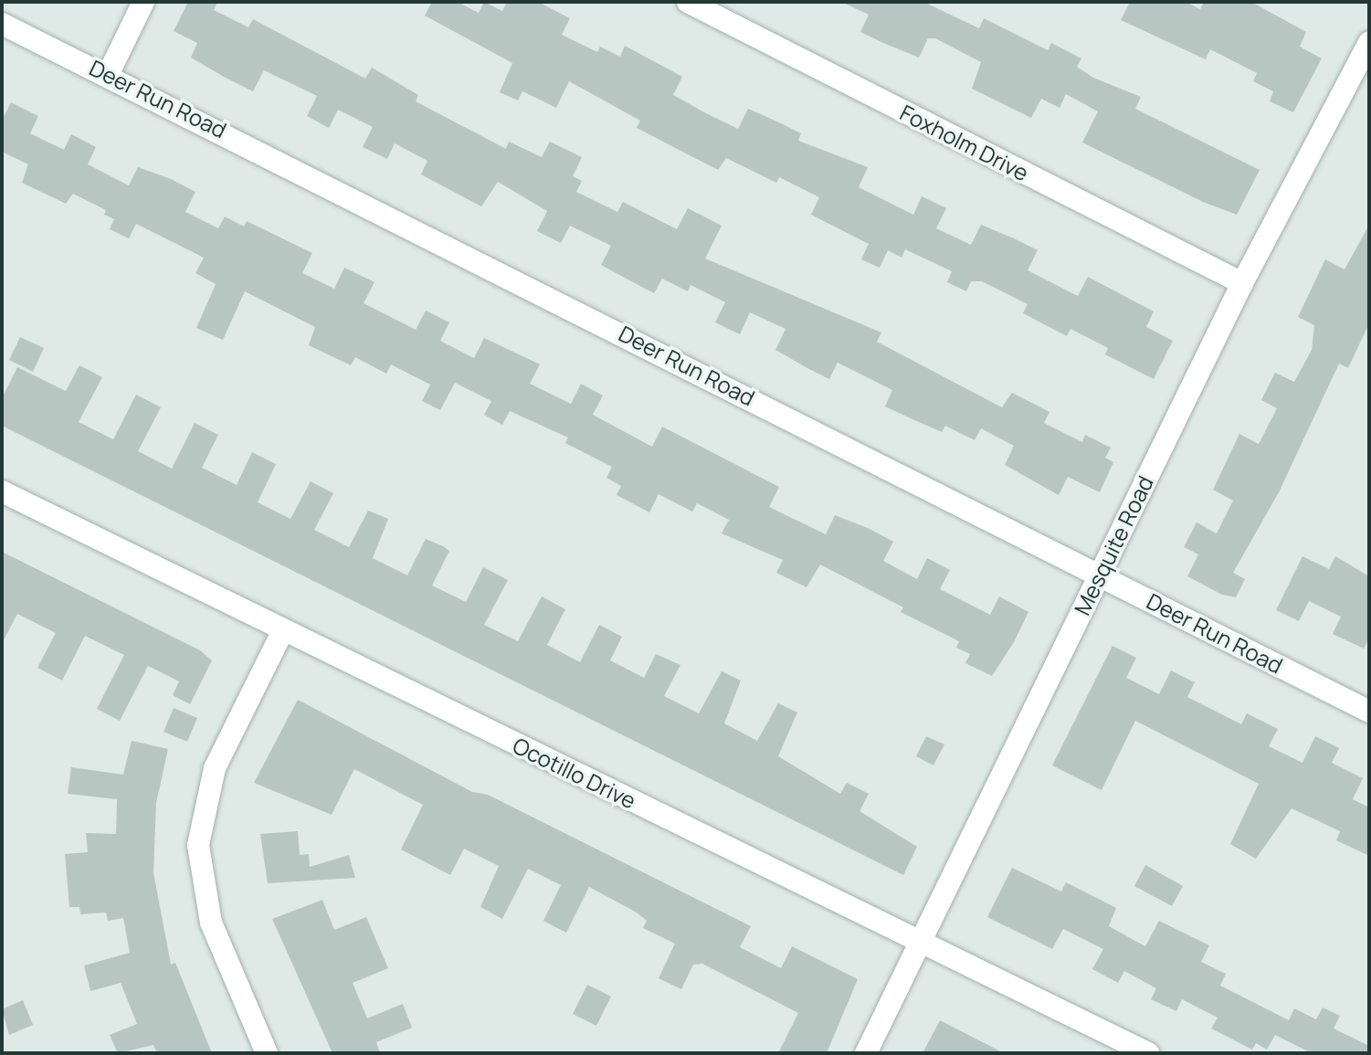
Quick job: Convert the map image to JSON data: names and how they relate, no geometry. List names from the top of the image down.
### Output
{
  "streets": {
    "street": [
      "Deer Run Road",
      "Foxholm Drive",
      "Mesquite Road",
      "Ocotillo Drive"
    ]
  },
  "crossings": [
    ["Deer Run Road", "Mesquite Road"],
    ["Foxholm Drive", "Mesquite Road"],
    ["Mesquite Road", "Ocotillo Drive"]
  ]
}
